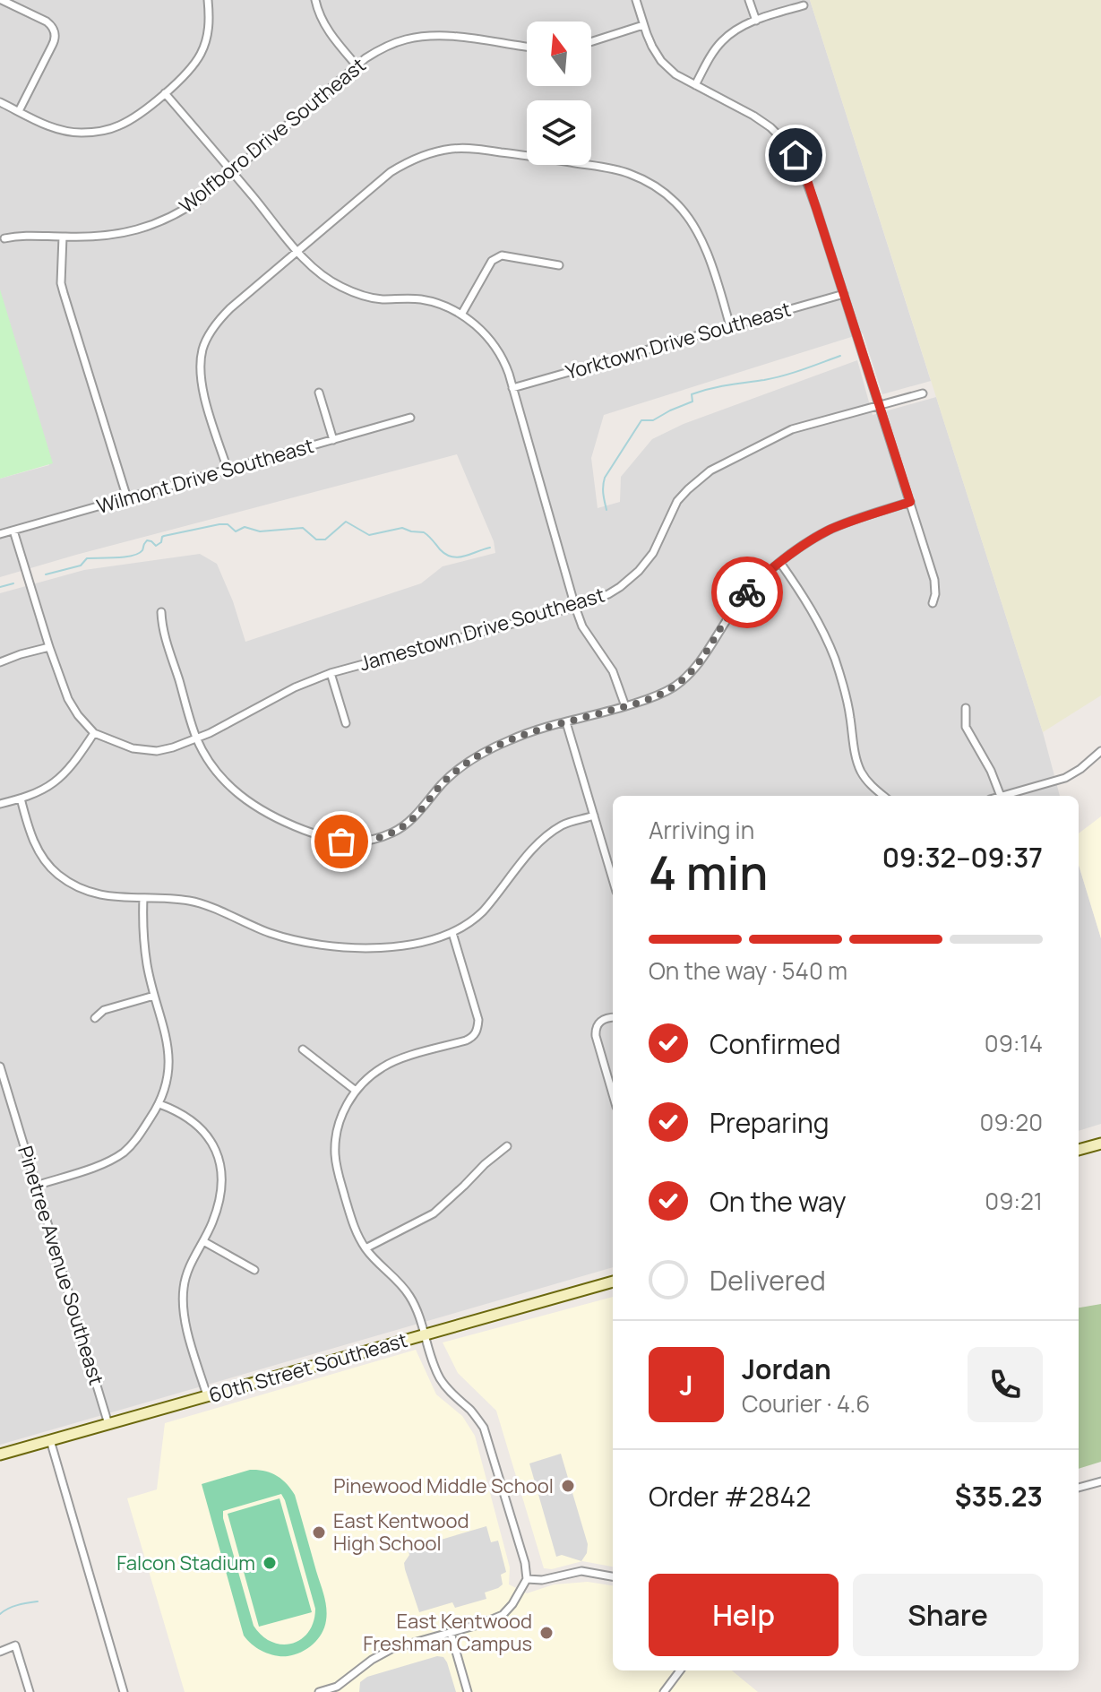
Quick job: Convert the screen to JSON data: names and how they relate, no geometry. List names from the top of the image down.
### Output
{
  "streets": {
    "main road": ["60th Street Southeast"],
    "street": [
      "Wolfboro Drive Southeast",
      "Yorktown Drive Southeast",
      "Wilmont Drive Southeast",
      "Jamestown Drive Southeast",
      "Pinetree Avenue Southeast"
    ]
  },
  "crossings": [
    ["Pinetree Avenue Southeast", "60th Street Southeast"]
  ],
  "places": [
    "Pinewood Middle School",
    "East Kentwood High School",
    "Falcon Stadium",
    "East Kentwood Freshman Campus"
  ],
  "north": "top",
  "page": {
    "heading": ["4 min", "Arriving in", "09:32–09:37"],
    "panel": [
      "Jordan",
      "Courier · 4.6",
      "Order #2842",
      "$35.23"
    ],
    "bar": "On the way · 540 m",
    "list": [
      ["Confirmed", "09:14"],
      ["Preparing", "09:20"],
      ["On the way", "09:21"],
      "Delivered"
    ],
    "round": "J",
    "buttons": ["Help", "Share"]
  }
}
